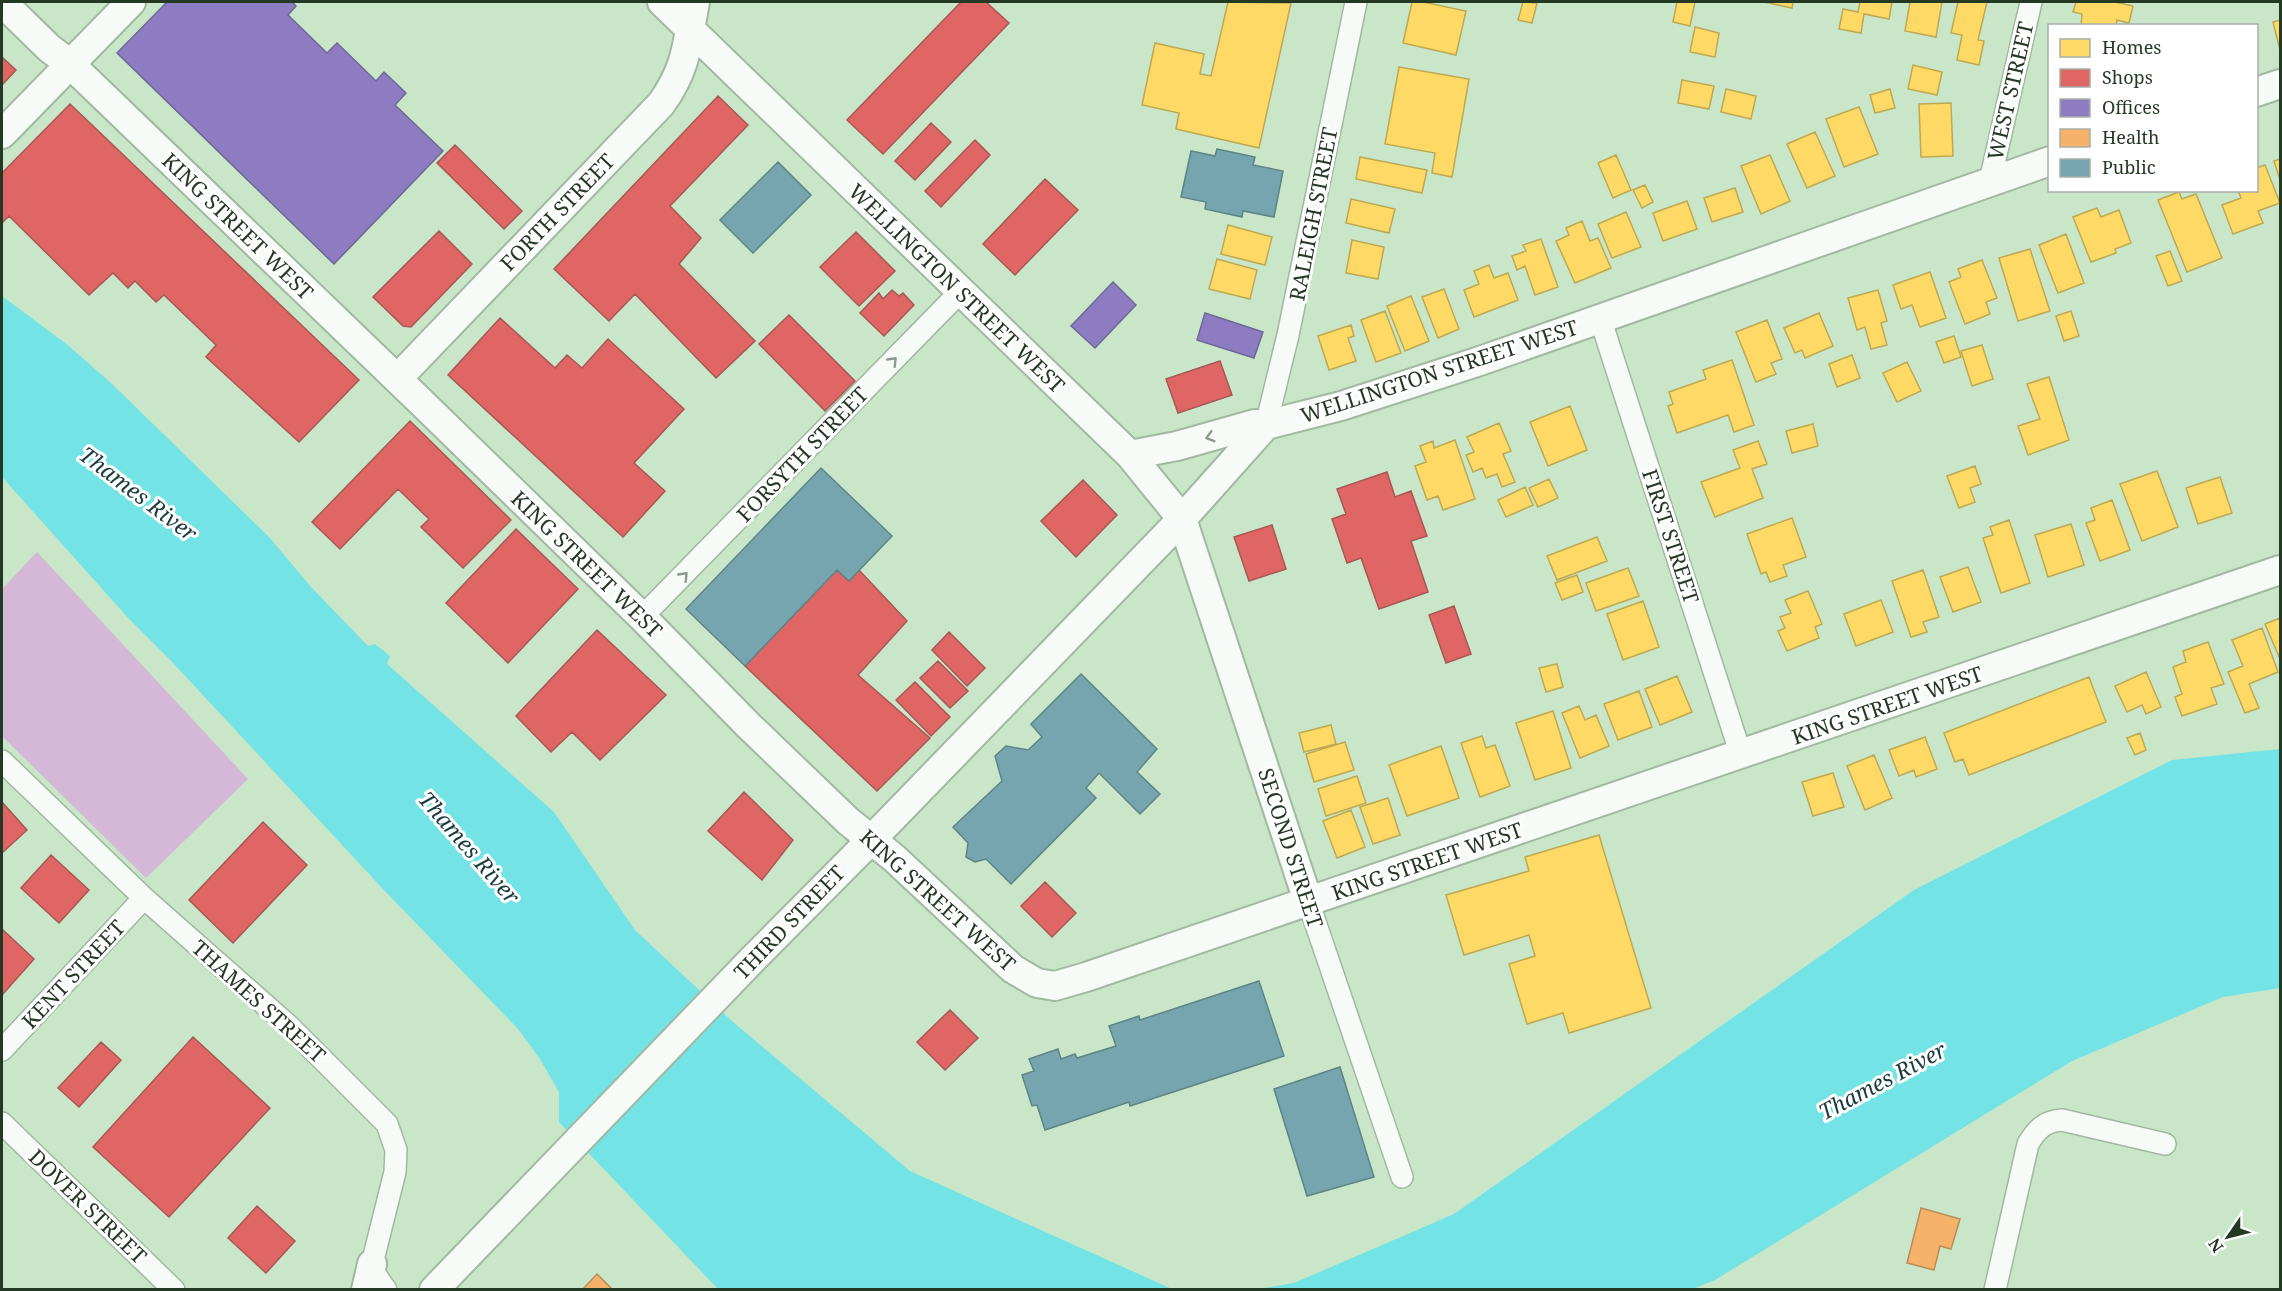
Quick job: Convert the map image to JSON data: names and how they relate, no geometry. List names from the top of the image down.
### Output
{
  "streets": {
    "street": [
      "WEST STREET",
      "FORTH STREET",
      "RALEIGH STREET",
      "KING STREET WEST",
      "WELLINGTON STREET WEST",
      "FORSYTH STREET",
      "FIRST STREET",
      "SECOND STREET",
      "THIRD STREET",
      "KENT STREET",
      "THAMES STREET",
      "DOVER STREET"
    ]
  },
  "crossings": [
    ["WEST STREET", "WELLINGTON STREET WEST"],
    ["FORTH STREET", "KING STREET WEST"],
    ["FORTH STREET", "WELLINGTON STREET WEST"],
    ["RALEIGH STREET", "WELLINGTON STREET WEST"],
    ["KING STREET WEST", "FORSYTH STREET"],
    ["KING STREET WEST", "FIRST STREET"],
    ["KING STREET WEST", "SECOND STREET"],
    ["KING STREET WEST", "THIRD STREET"],
    ["WELLINGTON STREET WEST", "FORSYTH STREET"],
    ["WELLINGTON STREET WEST", "FIRST STREET"],
    ["WELLINGTON STREET WEST", "SECOND STREET"],
    ["WELLINGTON STREET WEST", "THIRD STREET"],
    ["SECOND STREET", "THIRD STREET"],
    ["KENT STREET", "THAMES STREET"]
  ],
  "one_way": ["FORSYTH STREET"],
  "water": ["Thames River"],
  "legend": [
    "Homes",
    "Shops",
    "Offices",
    "Health",
    "Public"
  ],
  "north": "bottom left"
}
